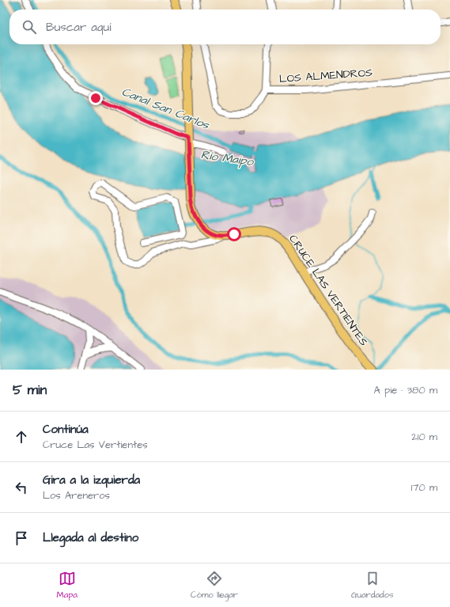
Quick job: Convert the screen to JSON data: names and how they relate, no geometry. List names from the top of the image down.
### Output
{
  "streets": {
    "main road": ["CRUCE LAS VERTIENTES"],
    "street": ["LOS ALMENDROS"]
  },
  "water": ["Canal San Carlos", "Río Maipo"],
  "page": {
    "search": "Buscar aquí",
    "heading": ["5 min", "A pie · 380 m"],
    "list": [
      ["Continúa", "Cruce Las Vertientes", "210 m"],
      ["Gira a la izquierda", "Los Areneros", "170 m"],
      "Llegada al destino"
    ],
    "nav": ["Mapa", "Cómo llegar", "Guardados"]
  }
}
